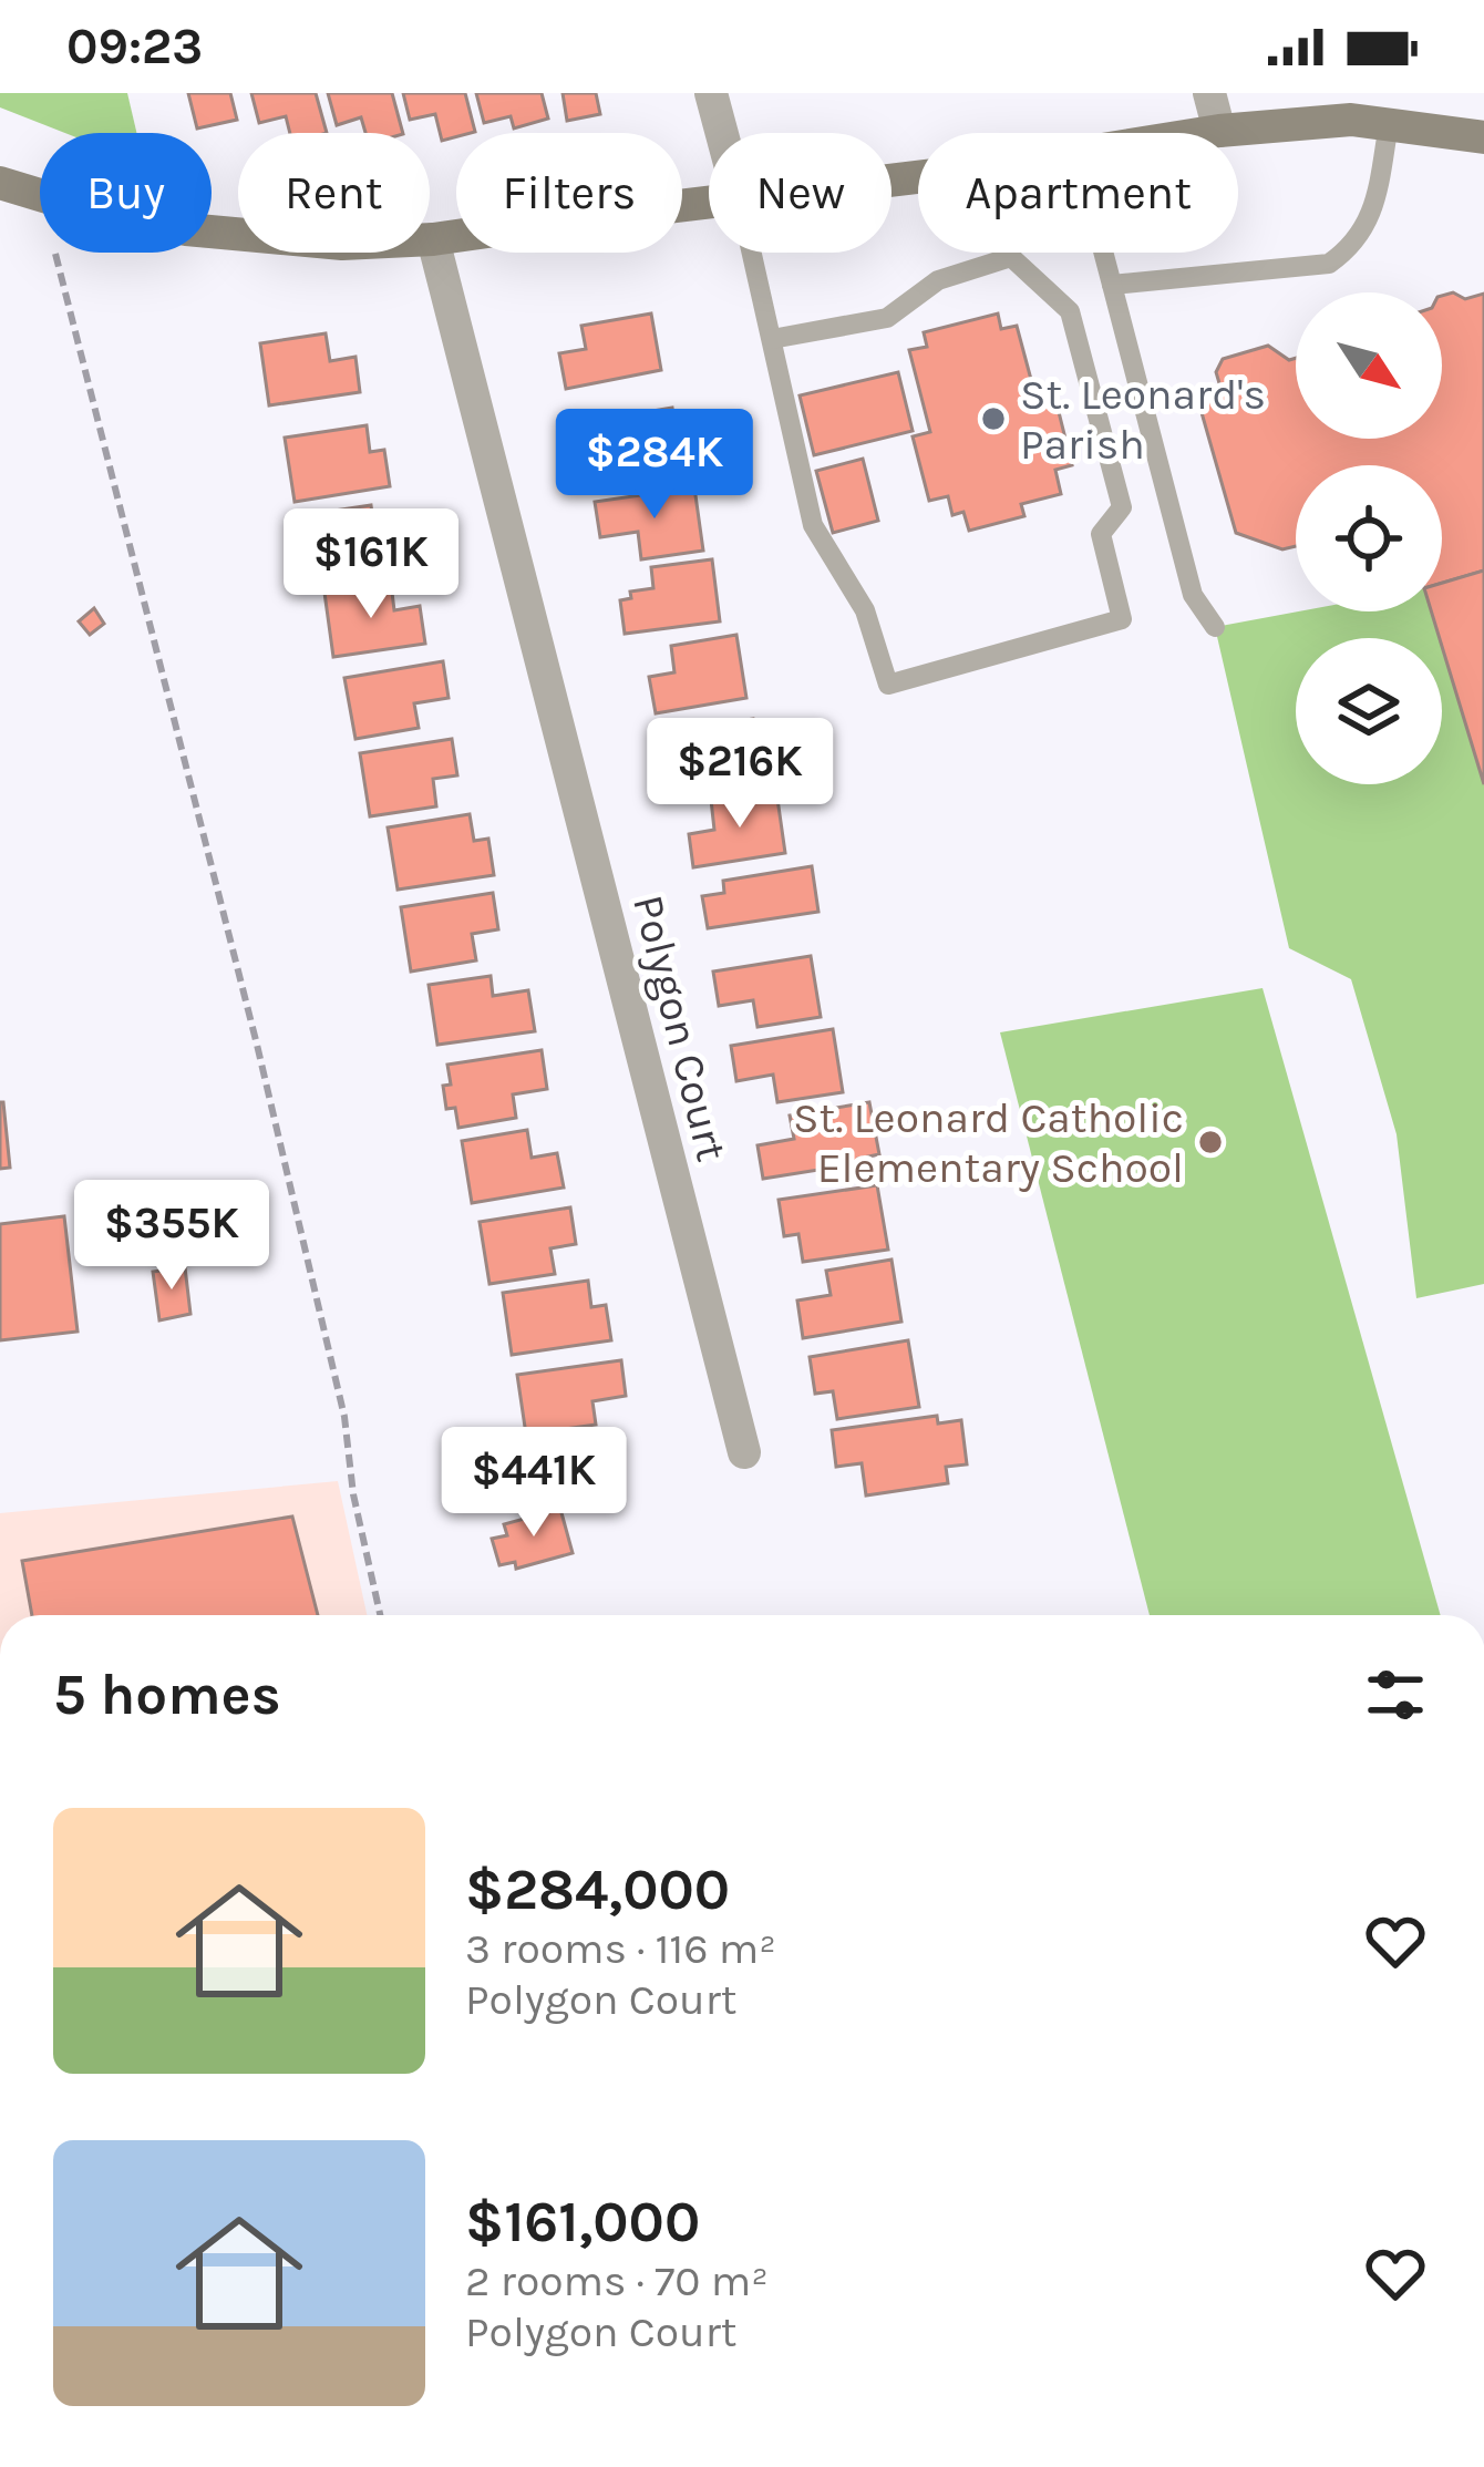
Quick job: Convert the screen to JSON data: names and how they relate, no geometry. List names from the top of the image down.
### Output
{
  "streets": {
    "street": ["Polygon Court"]
  },
  "places": ["St. Leonard's Parish", "St. Leonard Catholic Elementary School"],
  "north": "bottom right",
  "page": {
    "status": "09:23",
    "chip": [
      "Buy",
      "Rent",
      "Filters",
      "New",
      "Apartment"
    ],
    "price": [
      "$284K",
      "$161K",
      "$216K",
      "$355K",
      "$441K"
    ],
    "heading": "5 homes",
    "list": [
      {
        "name": "$284,000",
        "note": "3 rooms · 116 m² · Polygon Court"
      },
      {
        "name": "$161,000",
        "note": "2 rooms · 70 m² · Polygon Court"
      }
    ]
  }
}
